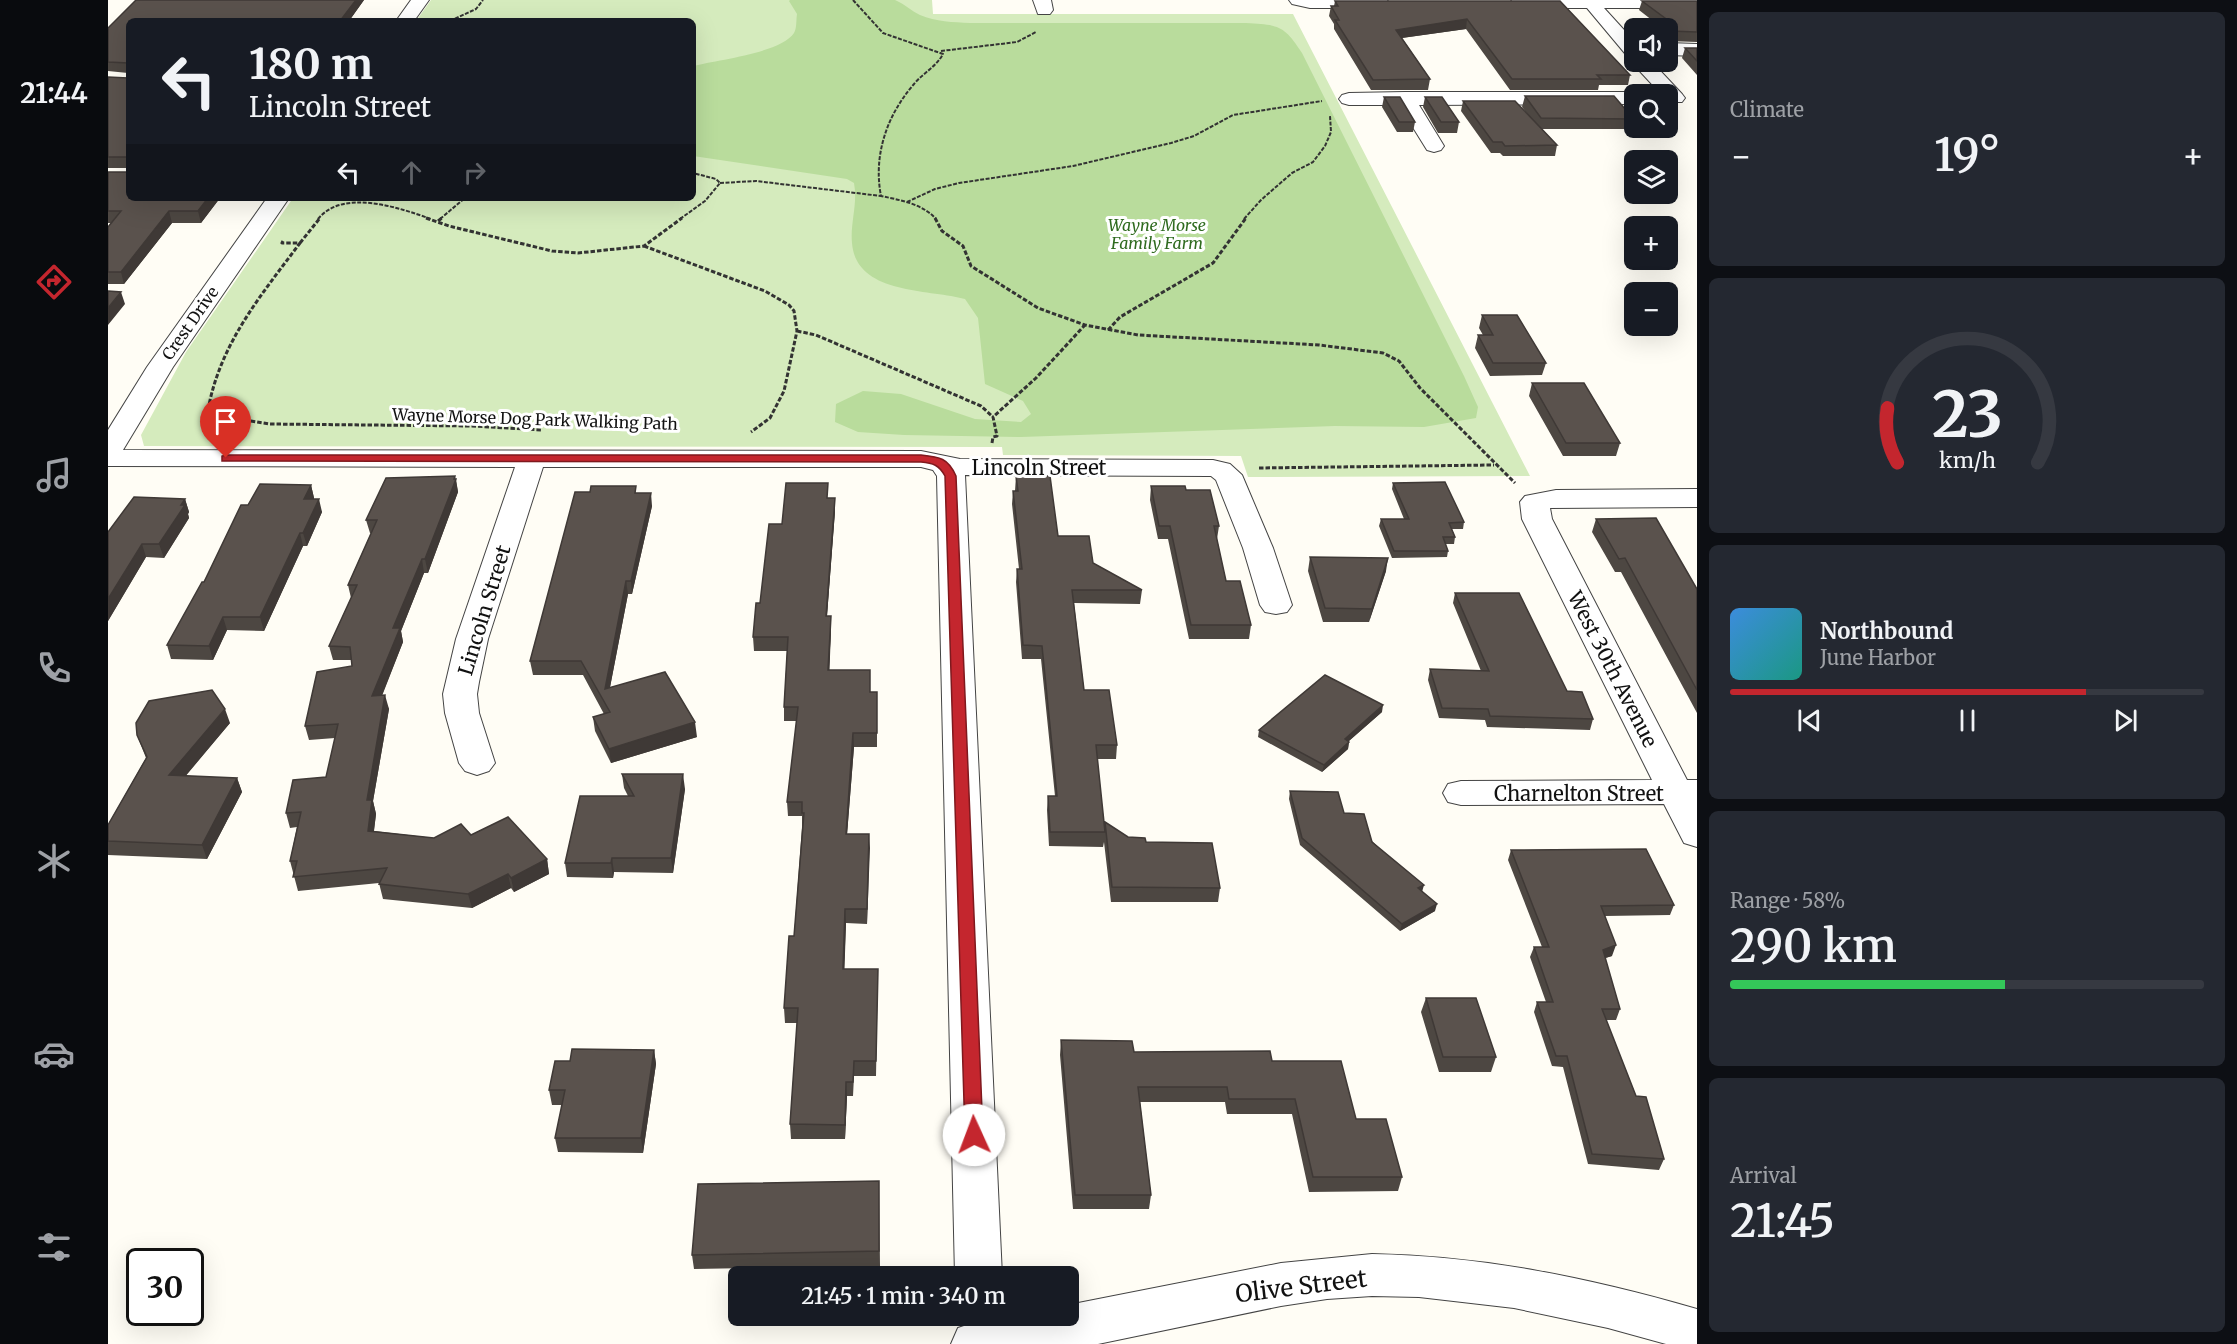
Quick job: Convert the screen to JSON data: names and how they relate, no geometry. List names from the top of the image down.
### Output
{
  "streets": {
    "street": [
      "Crest Drive",
      "Lincoln Street",
      "West 30th Avenue",
      "Charnelton Street",
      "Olive Street"
    ],
    "path": ["Wayne Morse Dog Park Walking Path"]
  },
  "crossings": [
    ["West 30th Avenue", "Charnelton Street"]
  ],
  "parks": ["Wayne Morse Family Farm"],
  "page": {
    "tabs": "21:44",
    "tile": [
      "Climate",
      ["Range · 58%", "290 km"],
      ["Arrival", "21:45"]
    ],
    "map_buttons": ["+", "−"],
    "turn": ["180 m", "Lincoln Street"],
    "heat": ["−", "19°", "+"],
    "song": ["Northbound", "June Harbor"],
    "limit": "30",
    "trip": "21:45 · 1 min · 340 m",
    "gauge": ["23", "km/h"]
  }
}
